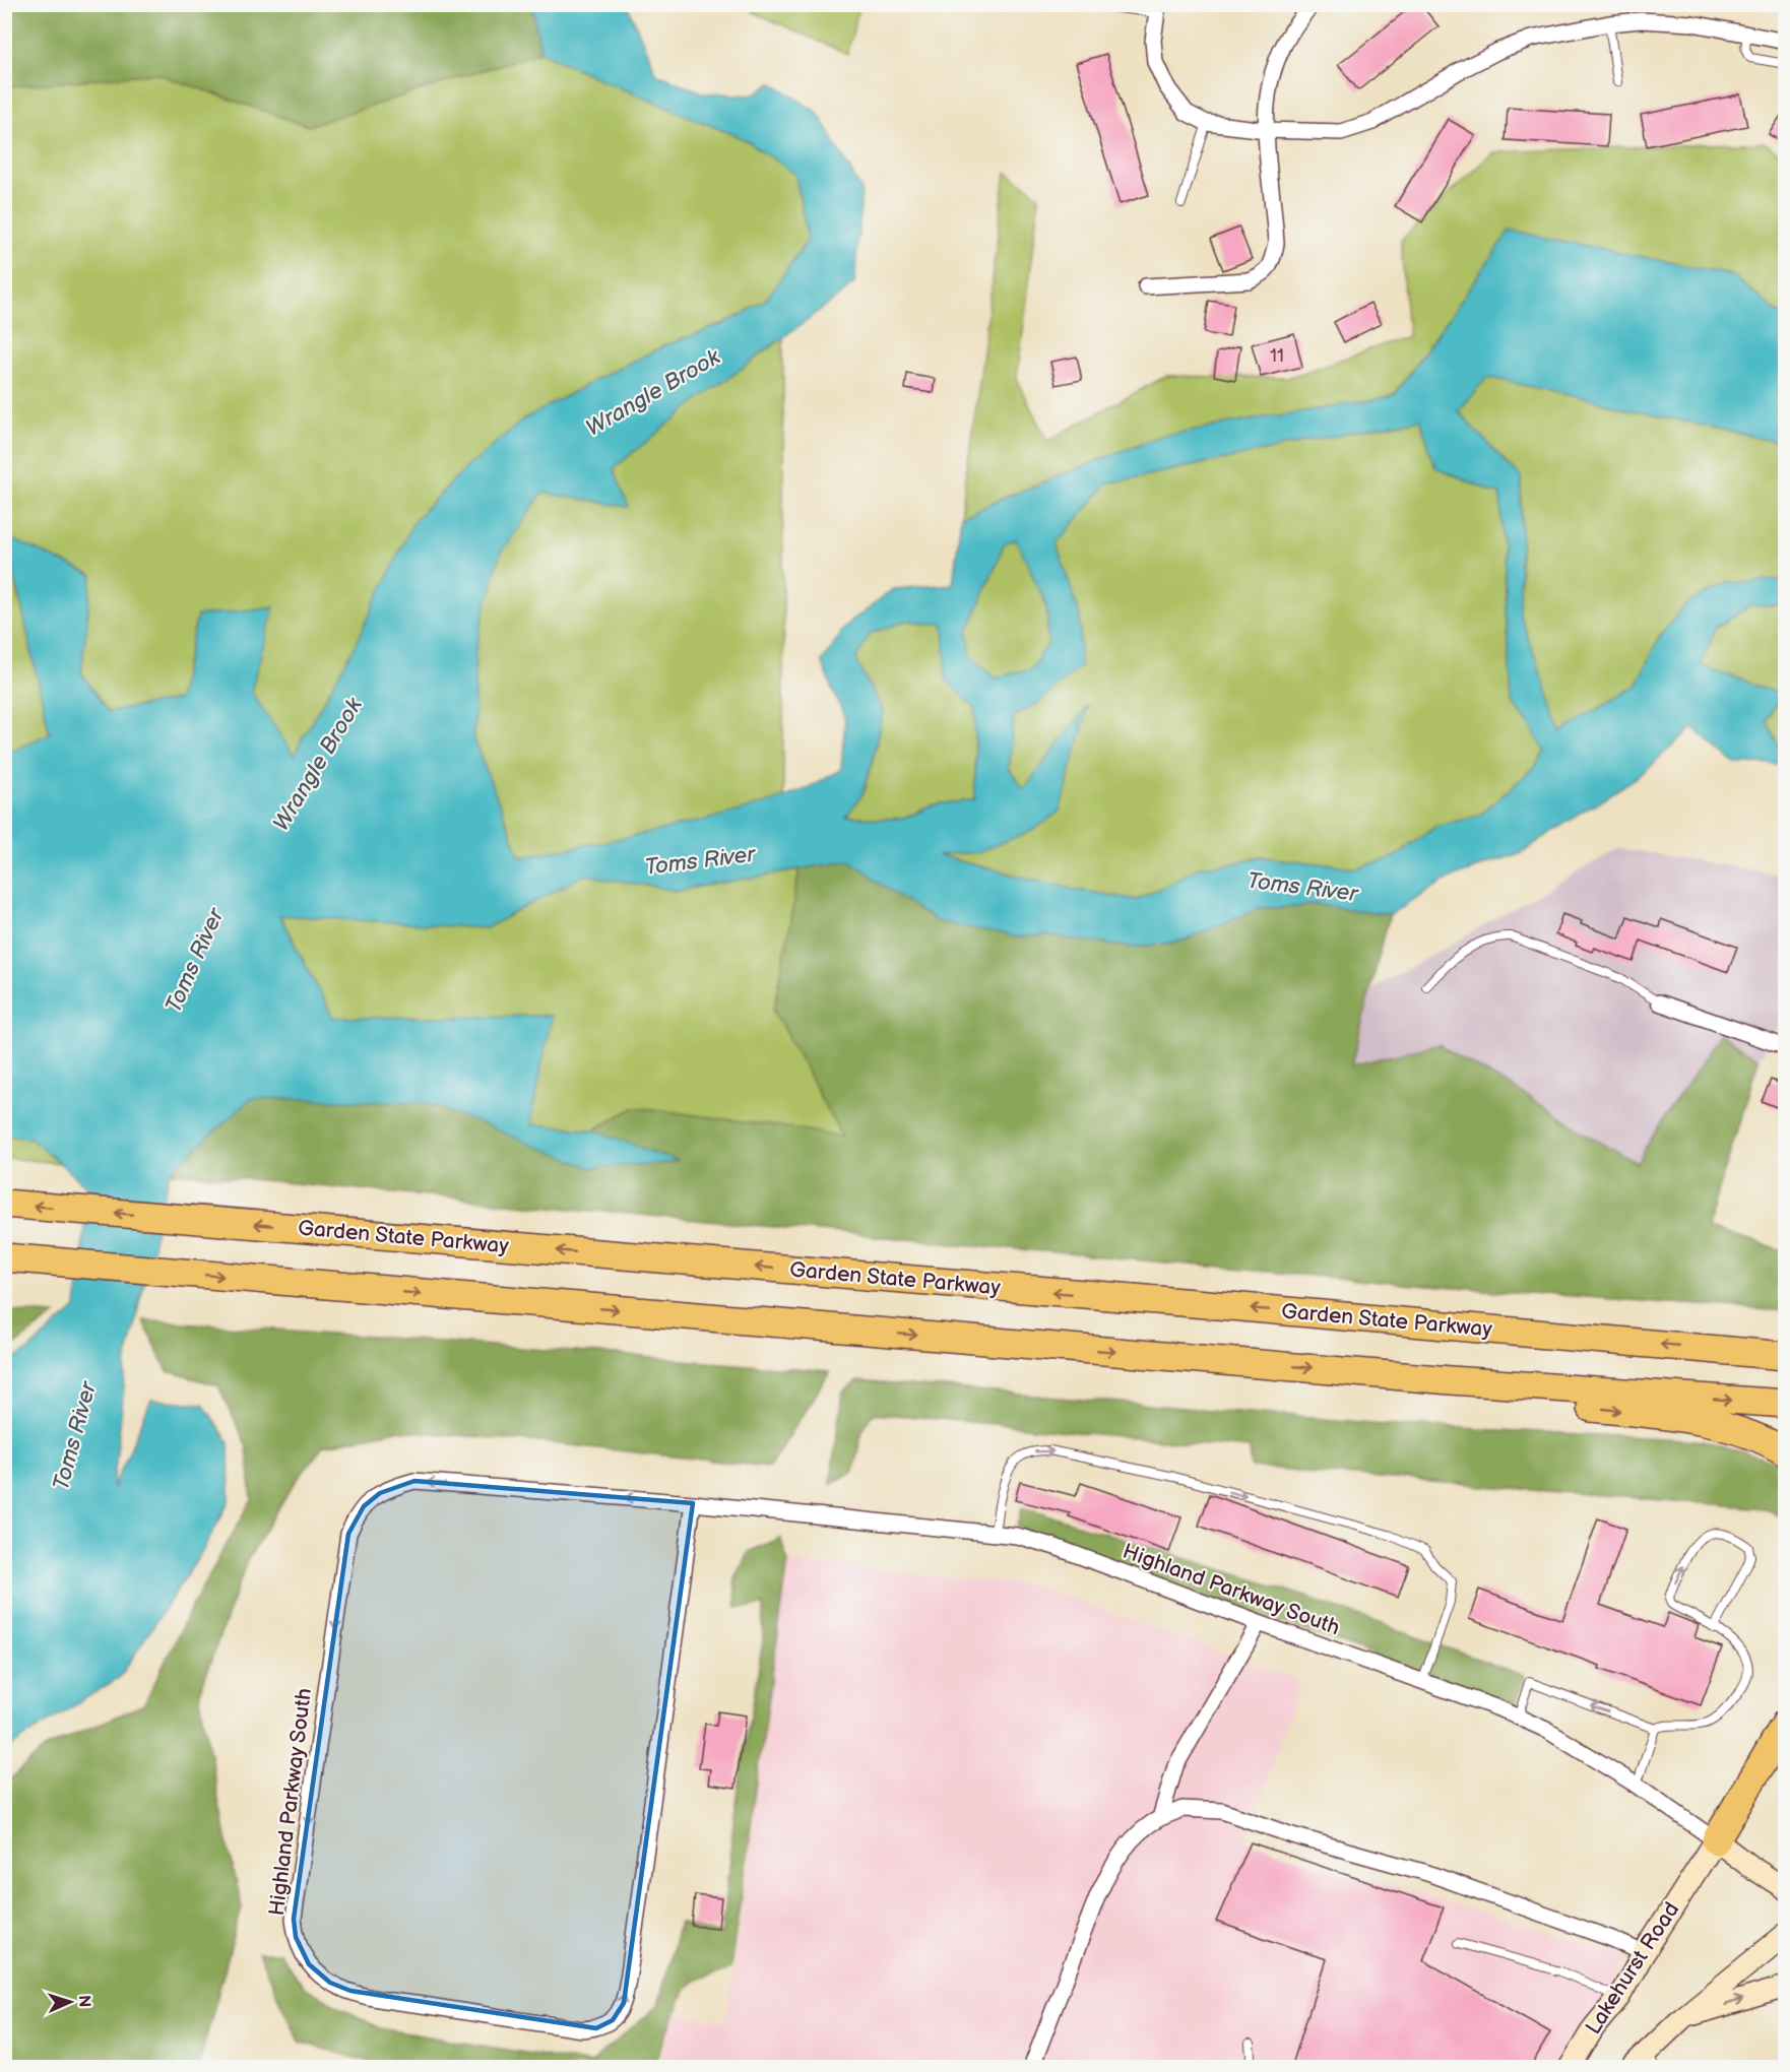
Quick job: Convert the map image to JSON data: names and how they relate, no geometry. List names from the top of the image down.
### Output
{
  "streets": {
    "highway": ["Garden State Parkway"],
    "main road": ["Lakehurst Road"],
    "street": ["Highland Parkway South"]
  },
  "crossings": [
    ["Highland Parkway South", "Lakehurst Road"]
  ],
  "water": ["Wrangle Brook", "Toms River"],
  "house_numbers": ["11"],
  "north": "right"
}
